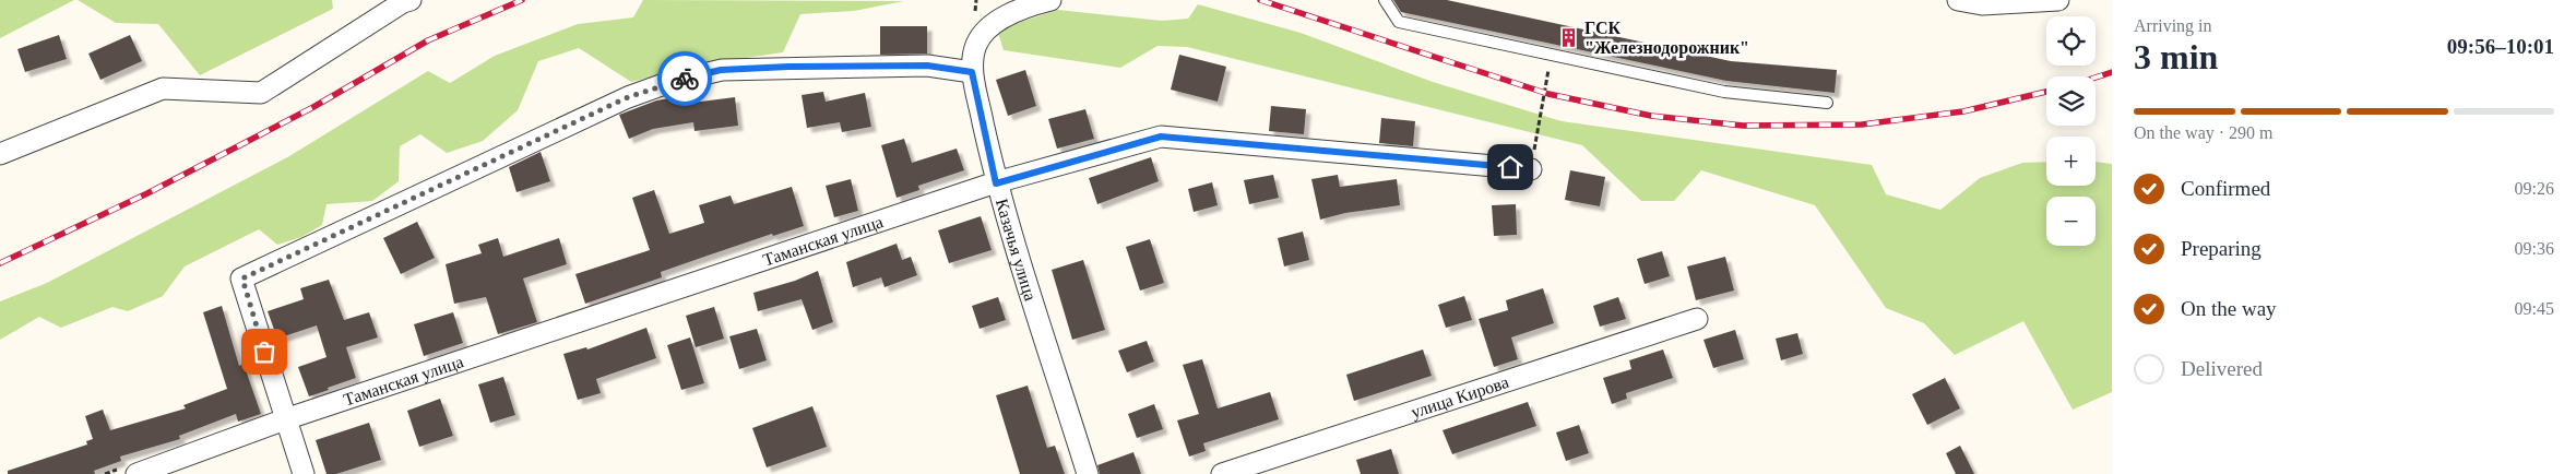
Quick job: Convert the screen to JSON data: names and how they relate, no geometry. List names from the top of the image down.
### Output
{
  "streets": {
    "street": ["Таманская улица", "Казачья улица", "улица Кирова"]
  },
  "crossings": [
    ["Таманская улица", "Казачья улица"]
  ],
  "places": {
    "building": ["ГСК \"Железнодорожник\""]
  },
  "page": {
    "heading": ["3 min", "Arriving in", "09:56–10:01"],
    "map_buttons": ["+", "−"],
    "bar": "On the way · 290 m",
    "list": [
      ["Confirmed", "09:26"],
      ["Preparing", "09:36"],
      ["On the way", "09:45"],
      "Delivered"
    ]
  }
}
